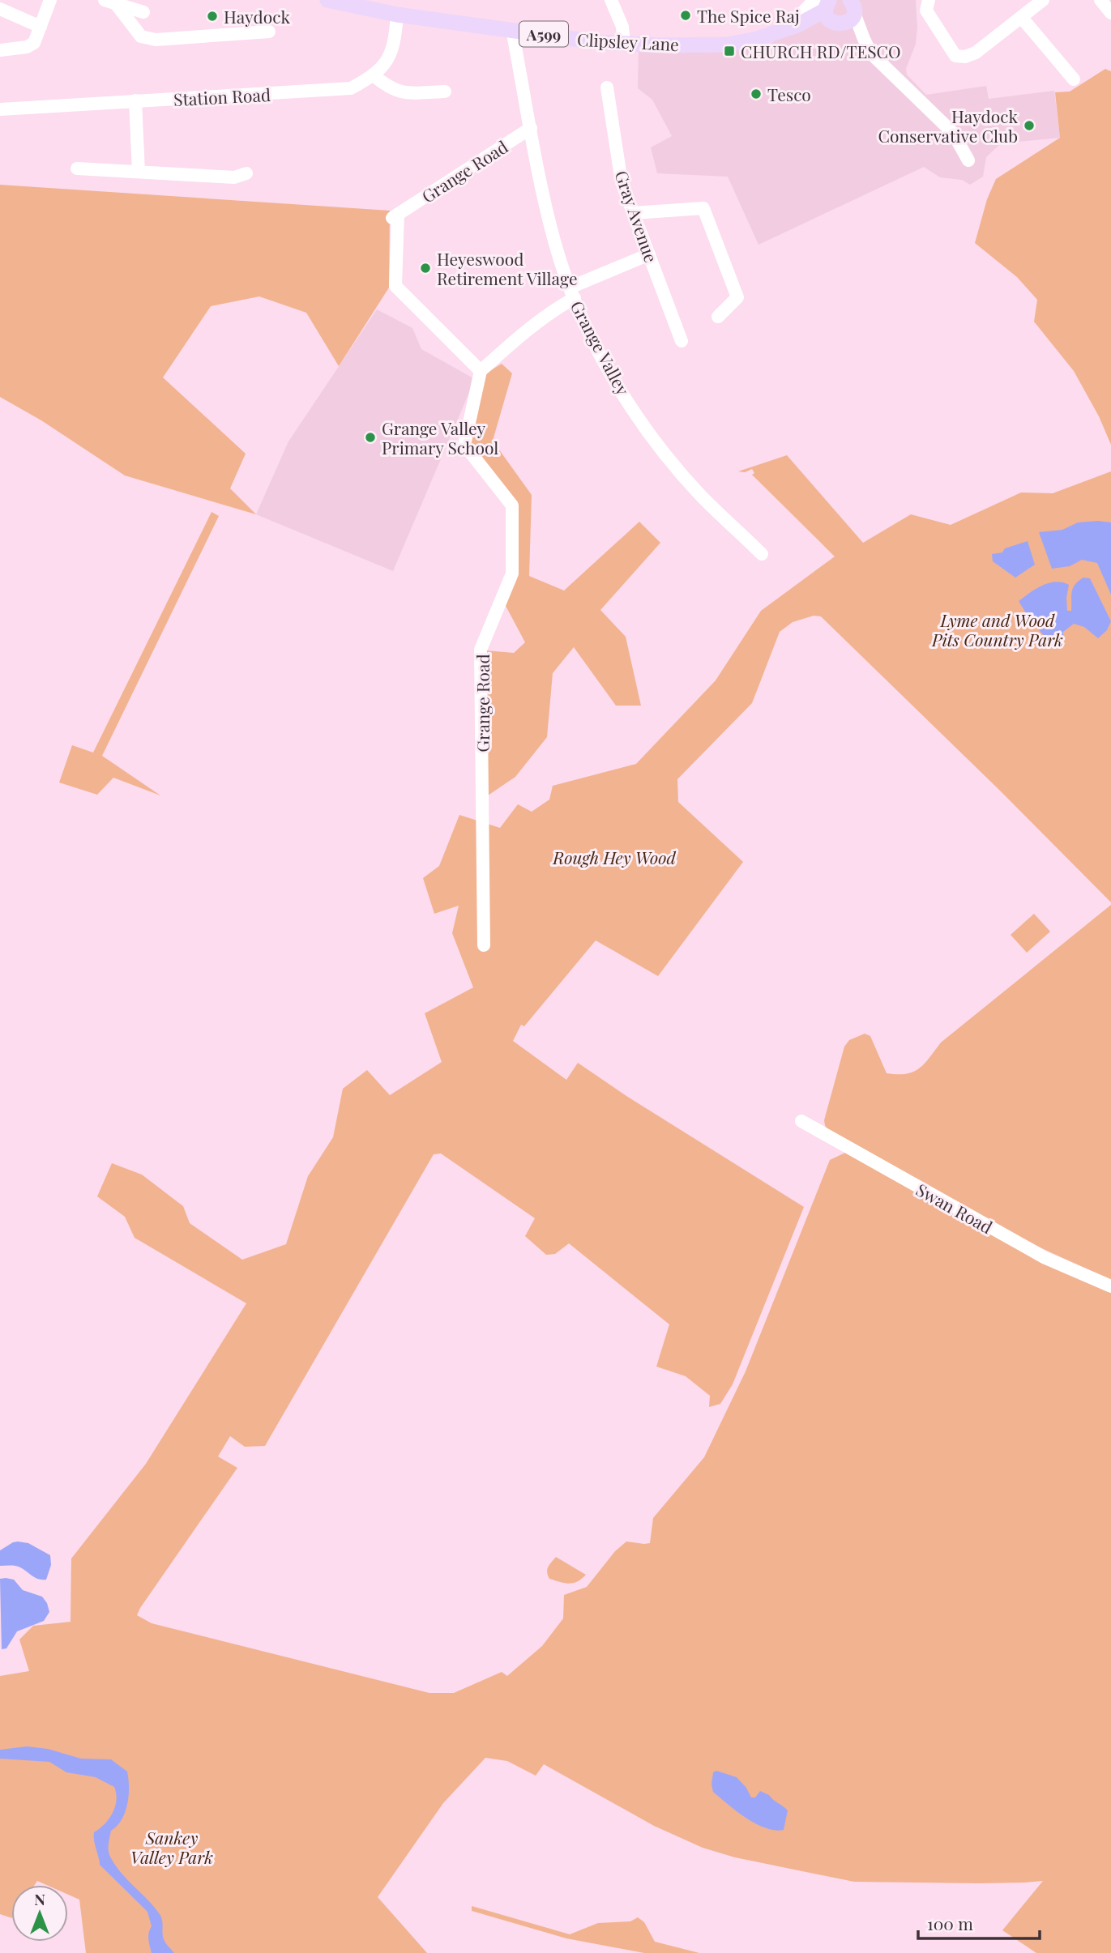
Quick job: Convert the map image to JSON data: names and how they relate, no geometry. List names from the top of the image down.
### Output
{
  "streets": {
    "main road": ["A599", "Clipsley Lane"],
    "street": [
      "Station Road",
      "Grange Road",
      "Gray Avenue",
      "Grange Valley",
      "Swan Road"
    ]
  },
  "crossings": [
    ["A599", "Clipsley Lane"],
    ["Clipsley Lane", "Station Road"],
    ["Clipsley Lane", "Grange Valley"],
    ["Grange Road", "Grange Valley"]
  ],
  "parks": ["Lyme and Wood Pits Country Park", "Rough Hey Wood", "Sankey Valley Park"],
  "places": {
    "other": [
      "The Spice Raj",
      "Haydock",
      "Tesco",
      "Haydock Conservative Club",
      "Heyeswood Retirement Village",
      "Grange Valley Primary School"
    ],
    "transit": ["CHURCH RD/TESCO"]
  },
  "scale_bar": "100 m",
  "north": "top"
}
